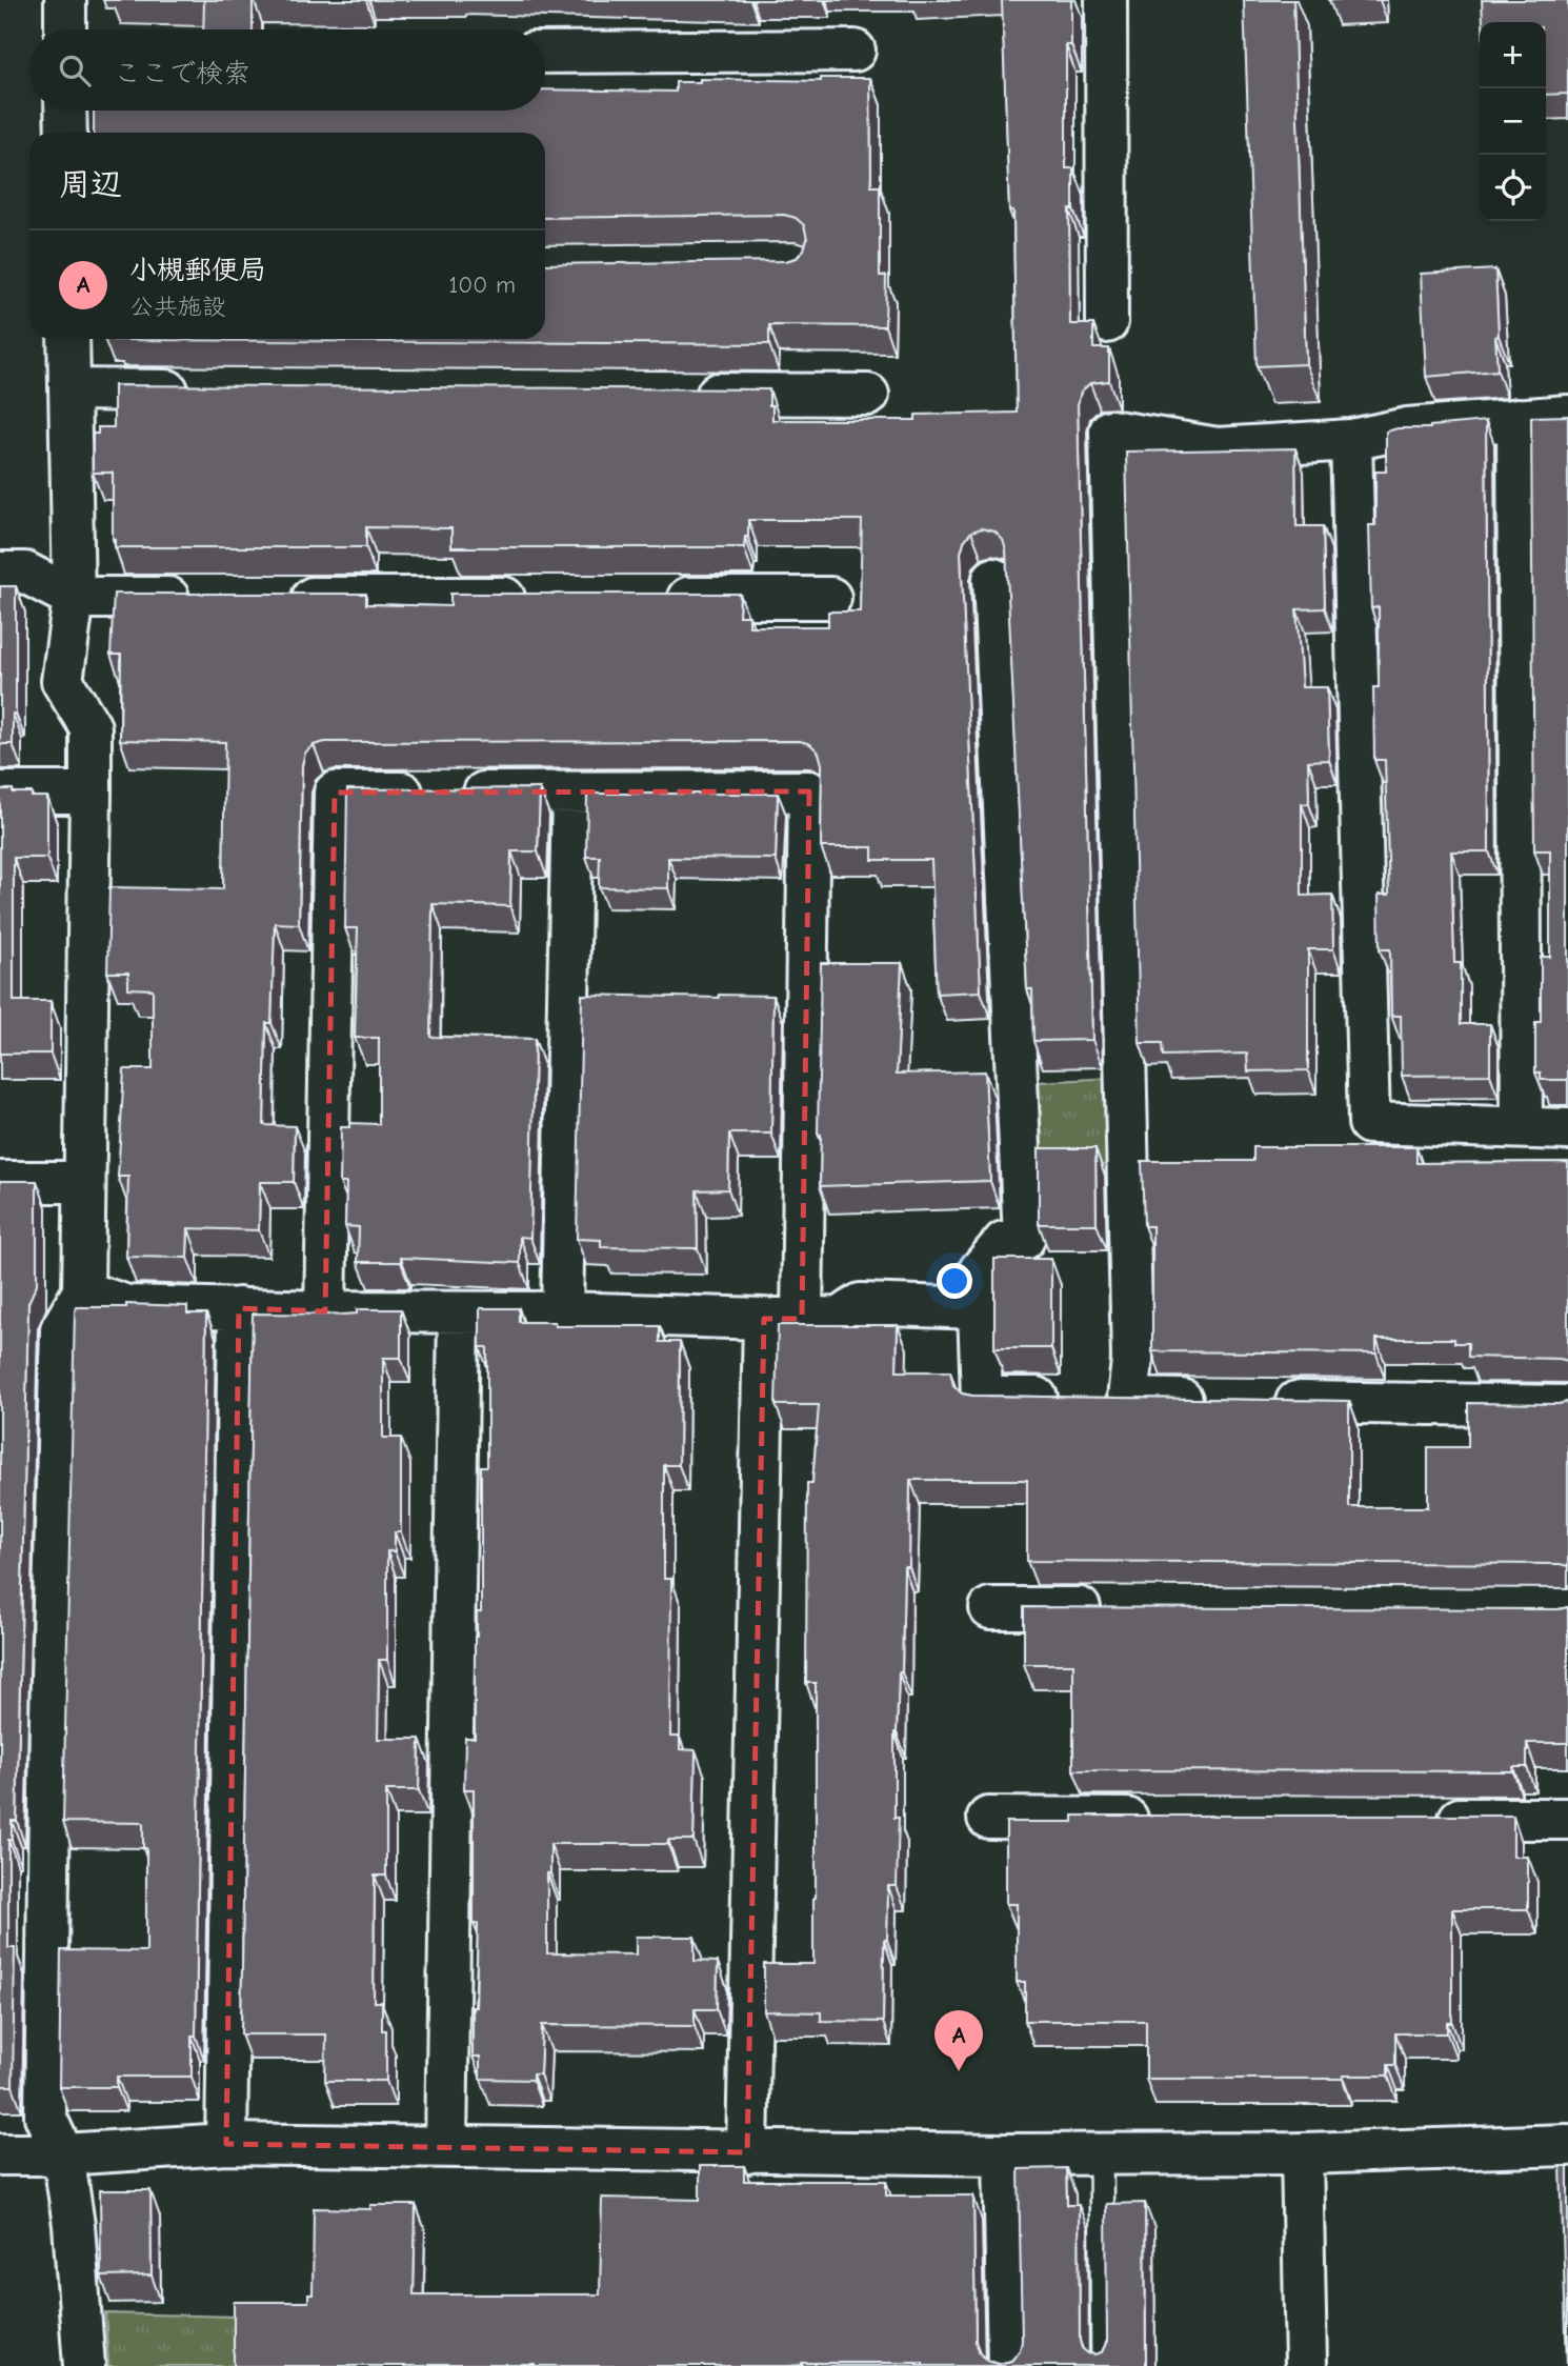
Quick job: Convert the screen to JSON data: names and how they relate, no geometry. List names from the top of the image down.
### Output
{
  "page": {
    "map_buttons": ["+", "−"],
    "search": "ここで検索",
    "heading": "周辺",
    "list": [
      {
        "mark": "A",
        "name": "小槻郵便局",
        "note": "公共施設",
        "value": "100 m"
      }
    ],
    "pins": "A"
  }
}
